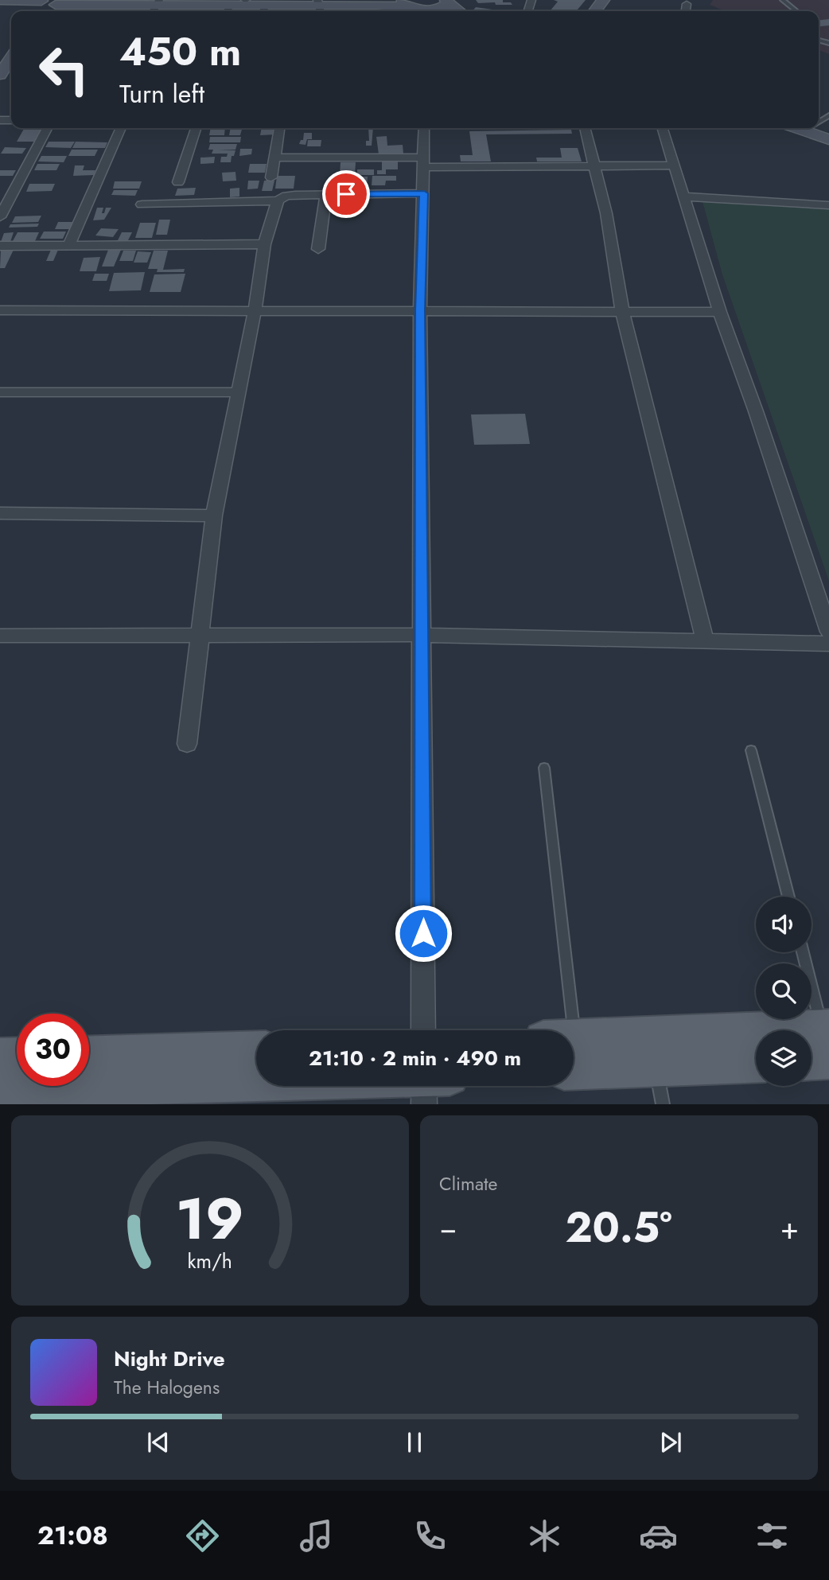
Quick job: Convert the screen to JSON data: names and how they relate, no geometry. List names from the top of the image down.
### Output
{
  "page": {
    "turn": ["450 m", "Turn left"],
    "limit": "30",
    "trip": "21:10 · 2 min · 490 m",
    "tile": "Climate",
    "heat": ["−", "20.5°", "+"],
    "song": ["Night Drive", "The Halogens"],
    "tabs": "21:08",
    "gauge": ["19", "km/h"]
  }
}
